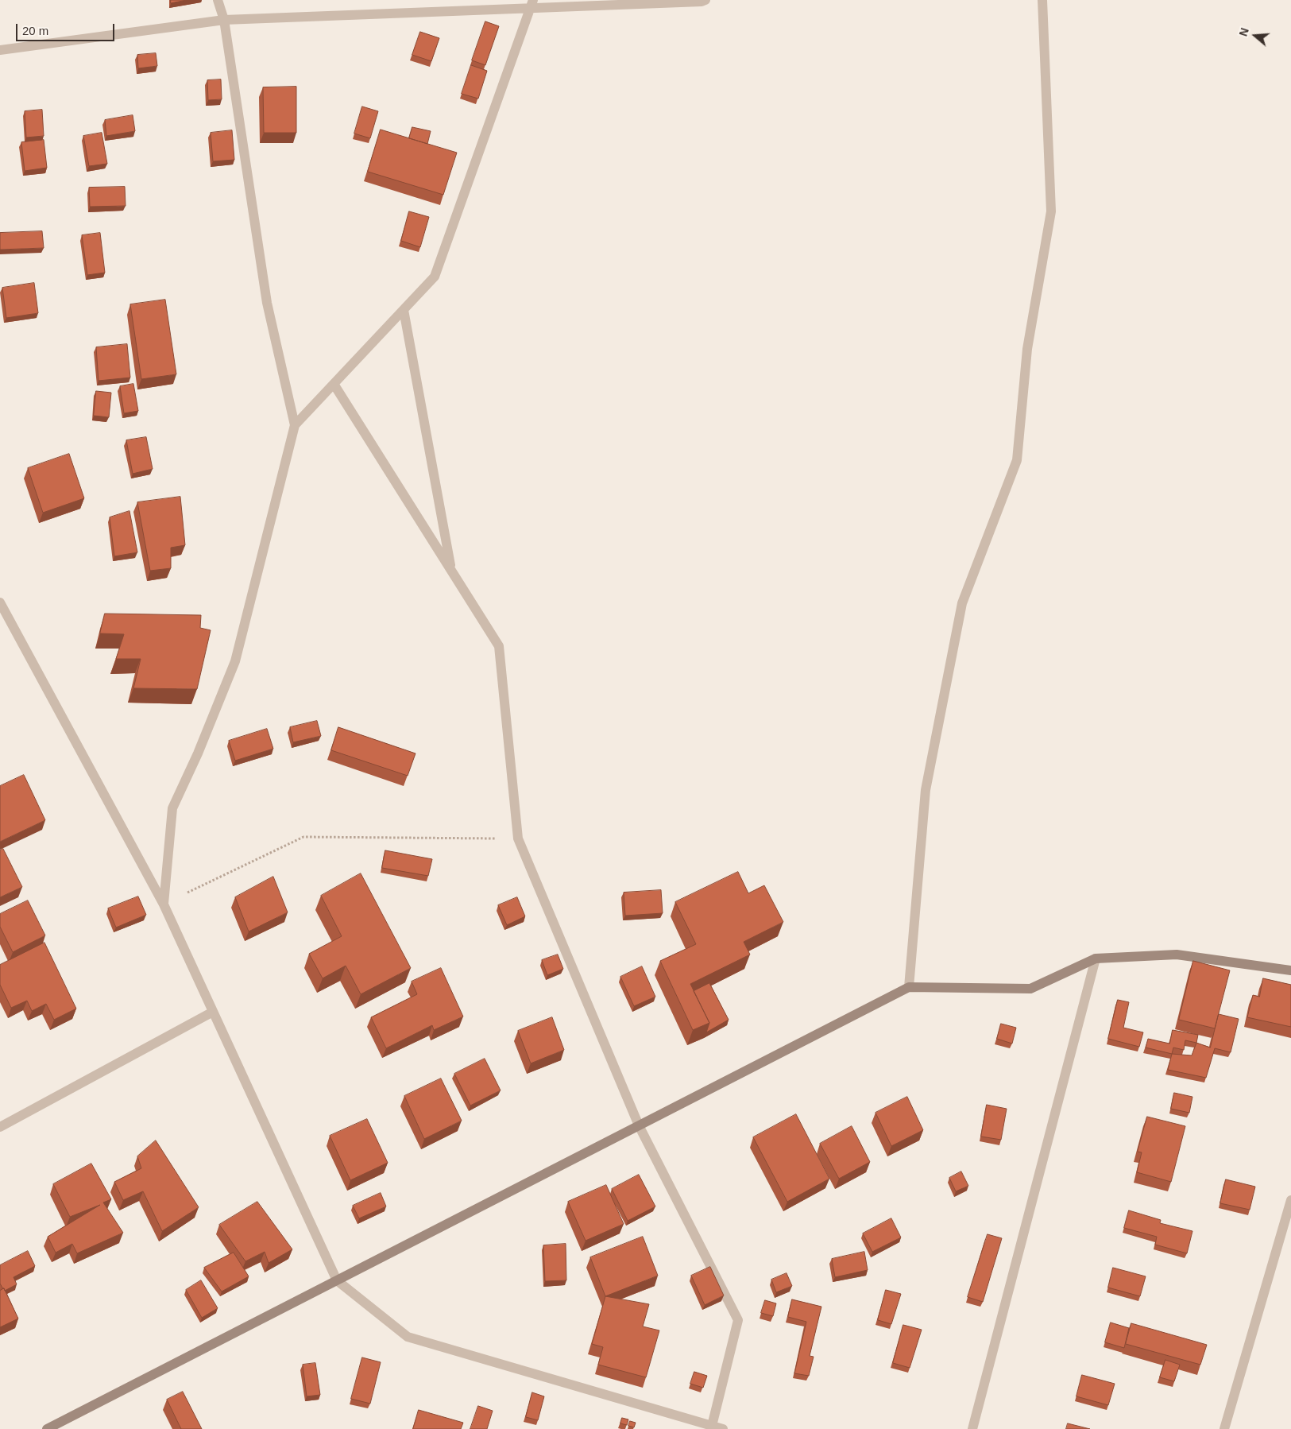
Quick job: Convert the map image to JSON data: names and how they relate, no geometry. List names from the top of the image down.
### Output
{
  "scale_bar": "20 m",
  "north": "left"
}
